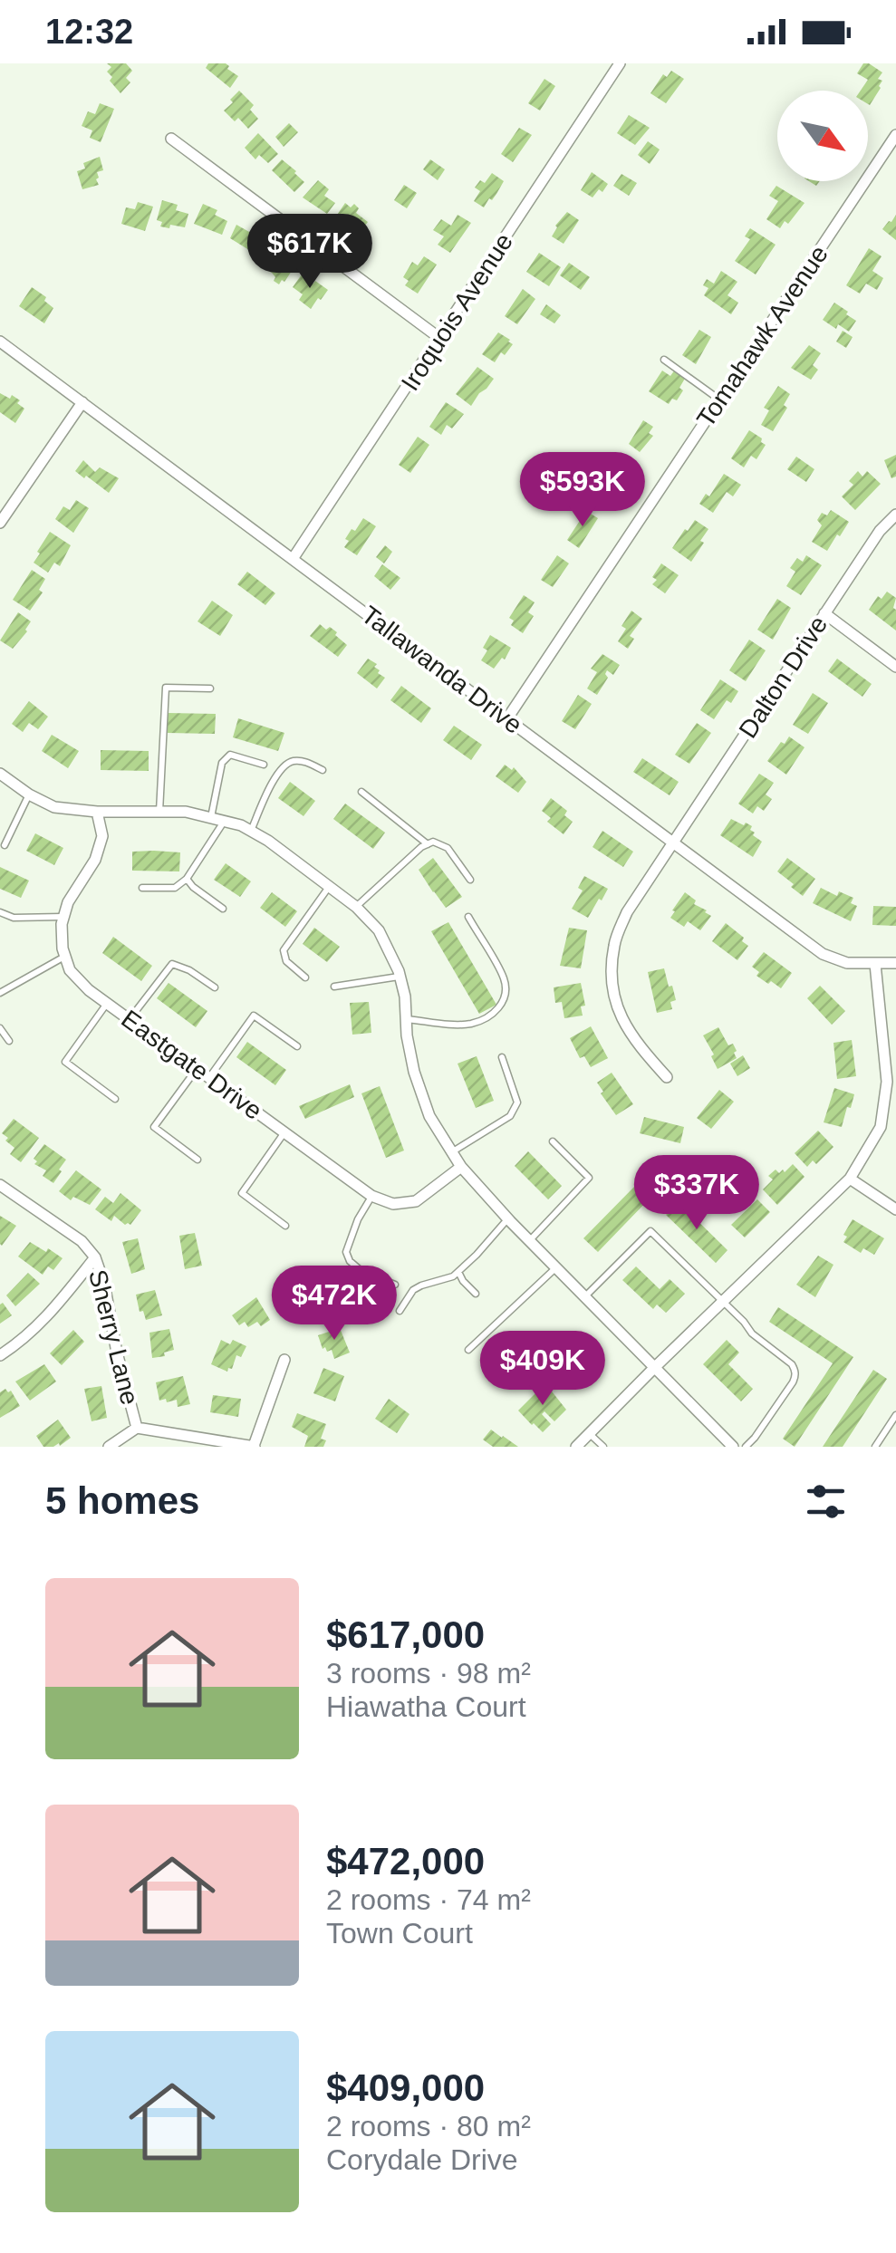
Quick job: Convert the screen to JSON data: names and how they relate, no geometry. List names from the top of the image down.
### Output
{
  "streets": {
    "street": [
      "Iroquois Avenue",
      "Tomahawk Avenue",
      "Tallawanda Drive",
      "Dalton Drive",
      "Eastgate Drive",
      "Sherry Lane"
    ]
  },
  "crossings": [
    ["Iroquois Avenue", "Tallawanda Drive"],
    ["Tomahawk Avenue", "Tallawanda Drive"],
    ["Tallawanda Drive", "Dalton Drive"]
  ],
  "north": "bottom right",
  "page": {
    "status": "12:32",
    "price": [
      "$617K",
      "$593K",
      "$337K",
      "$472K",
      "$409K"
    ],
    "heading": "5 homes",
    "list": [
      {
        "name": "$617,000",
        "note": "3 rooms · 98 m² · Hiawatha Court"
      },
      {
        "name": "$472,000",
        "note": "2 rooms · 74 m² · Town Court"
      },
      {
        "name": "$409,000",
        "note": "2 rooms · 80 m² · Corydale Drive"
      }
    ]
  }
}
